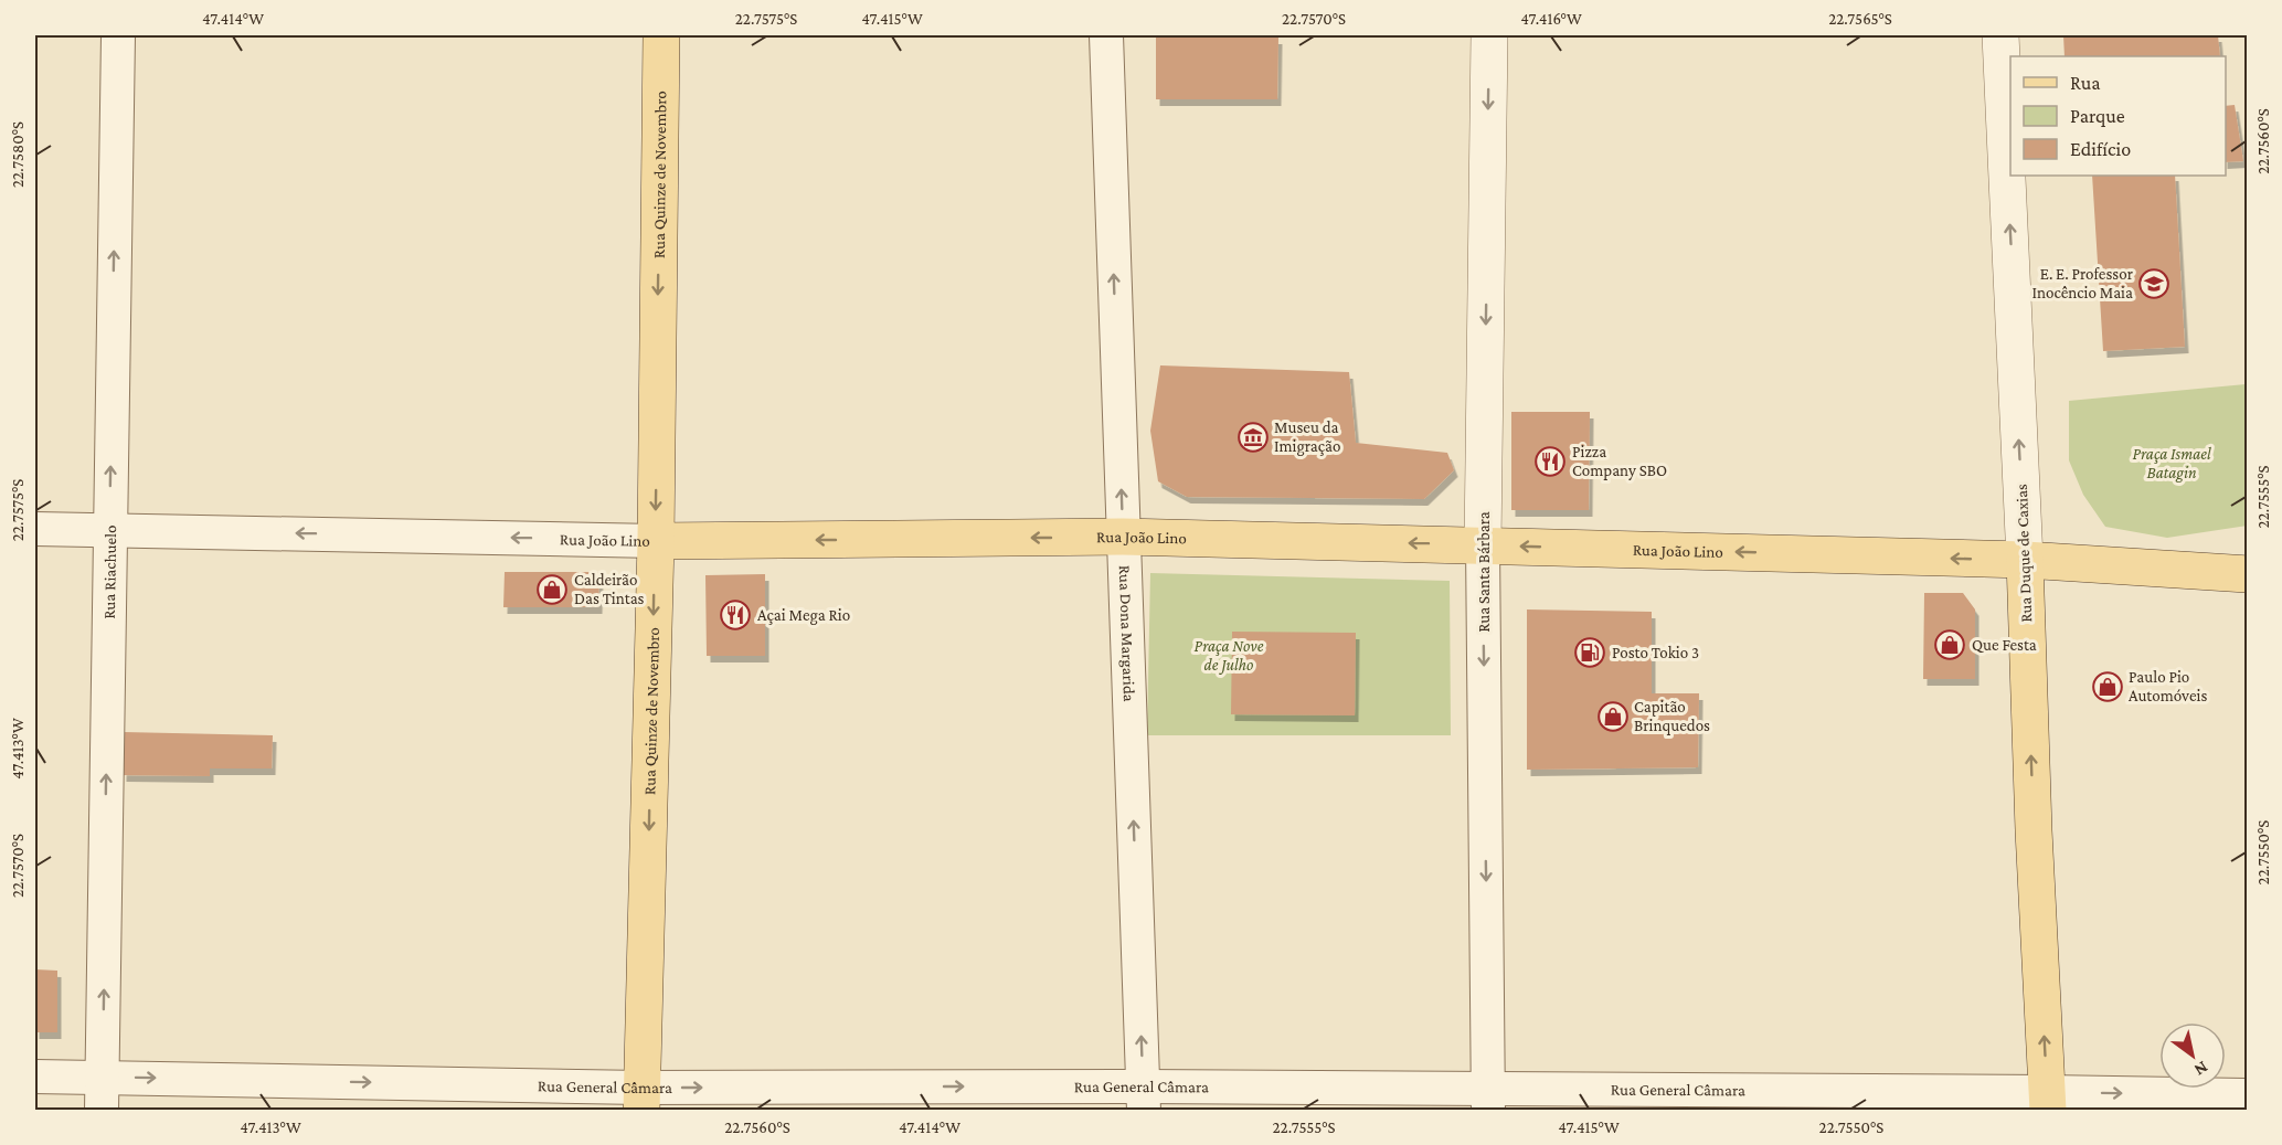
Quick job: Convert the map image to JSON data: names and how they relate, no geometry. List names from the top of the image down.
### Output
{
  "streets": {
    "main road": ["Rua Quinze de Novembro", "Rua João Lino", "Rua Duque de Caxias"],
    "street": [
      "Rua Riachuelo",
      "Rua Santa Bárbara",
      "Rua Dona Margarida",
      "Rua General Câmara"
    ]
  },
  "crossings": [
    ["Rua Quinze de Novembro", "Rua João Lino"],
    ["Rua Quinze de Novembro", "Rua General Câmara"],
    ["Rua João Lino", "Rua Duque de Caxias"],
    ["Rua João Lino", "Rua Riachuelo"],
    ["Rua João Lino", "Rua Santa Bárbara"],
    ["Rua João Lino", "Rua Dona Margarida"],
    ["Rua Duque de Caxias", "Rua General Câmara"],
    ["Rua Riachuelo", "Rua General Câmara"],
    ["Rua Santa Bárbara", "Rua General Câmara"],
    ["Rua Dona Margarida", "Rua General Câmara"]
  ],
  "one_way": [
    "Rua Quinze de Novembro",
    "Rua João Lino",
    "Rua Duque de Caxias",
    "Rua Riachuelo",
    "Rua Santa Bárbara",
    "Rua Dona Margarida",
    "Rua General Câmara"
  ],
  "parks": ["Praça Ismael Batagin", "Praça Nove de Julho"],
  "places": {
    "school or university": ["E. E. Professor Inocêncio Maia"],
    "museum": ["Museu da Imigração"],
    "restaurant": ["Pizza Company SBO", "Açai Mega Rio"],
    "shop": [
      "Caldeirão Das Tintas",
      "Que Festa",
      "Paulo Pio Automóveis",
      "Capitão Brinquedos"
    ],
    "fuel station": ["Posto Tokio 3"]
  },
  "legend": ["Rua", "Parque", "Edifício"],
  "north": "bottom right",
  "coordinates": [
    "47.414°W",
    "22.7575°S",
    "47.415°W",
    "22.7570°S",
    "47.416°W",
    "22.7565°S",
    "22.7560°S",
    "22.7580°S",
    "22.7555°S",
    "47.413°W",
    "22.7550°S"
  ]
}
